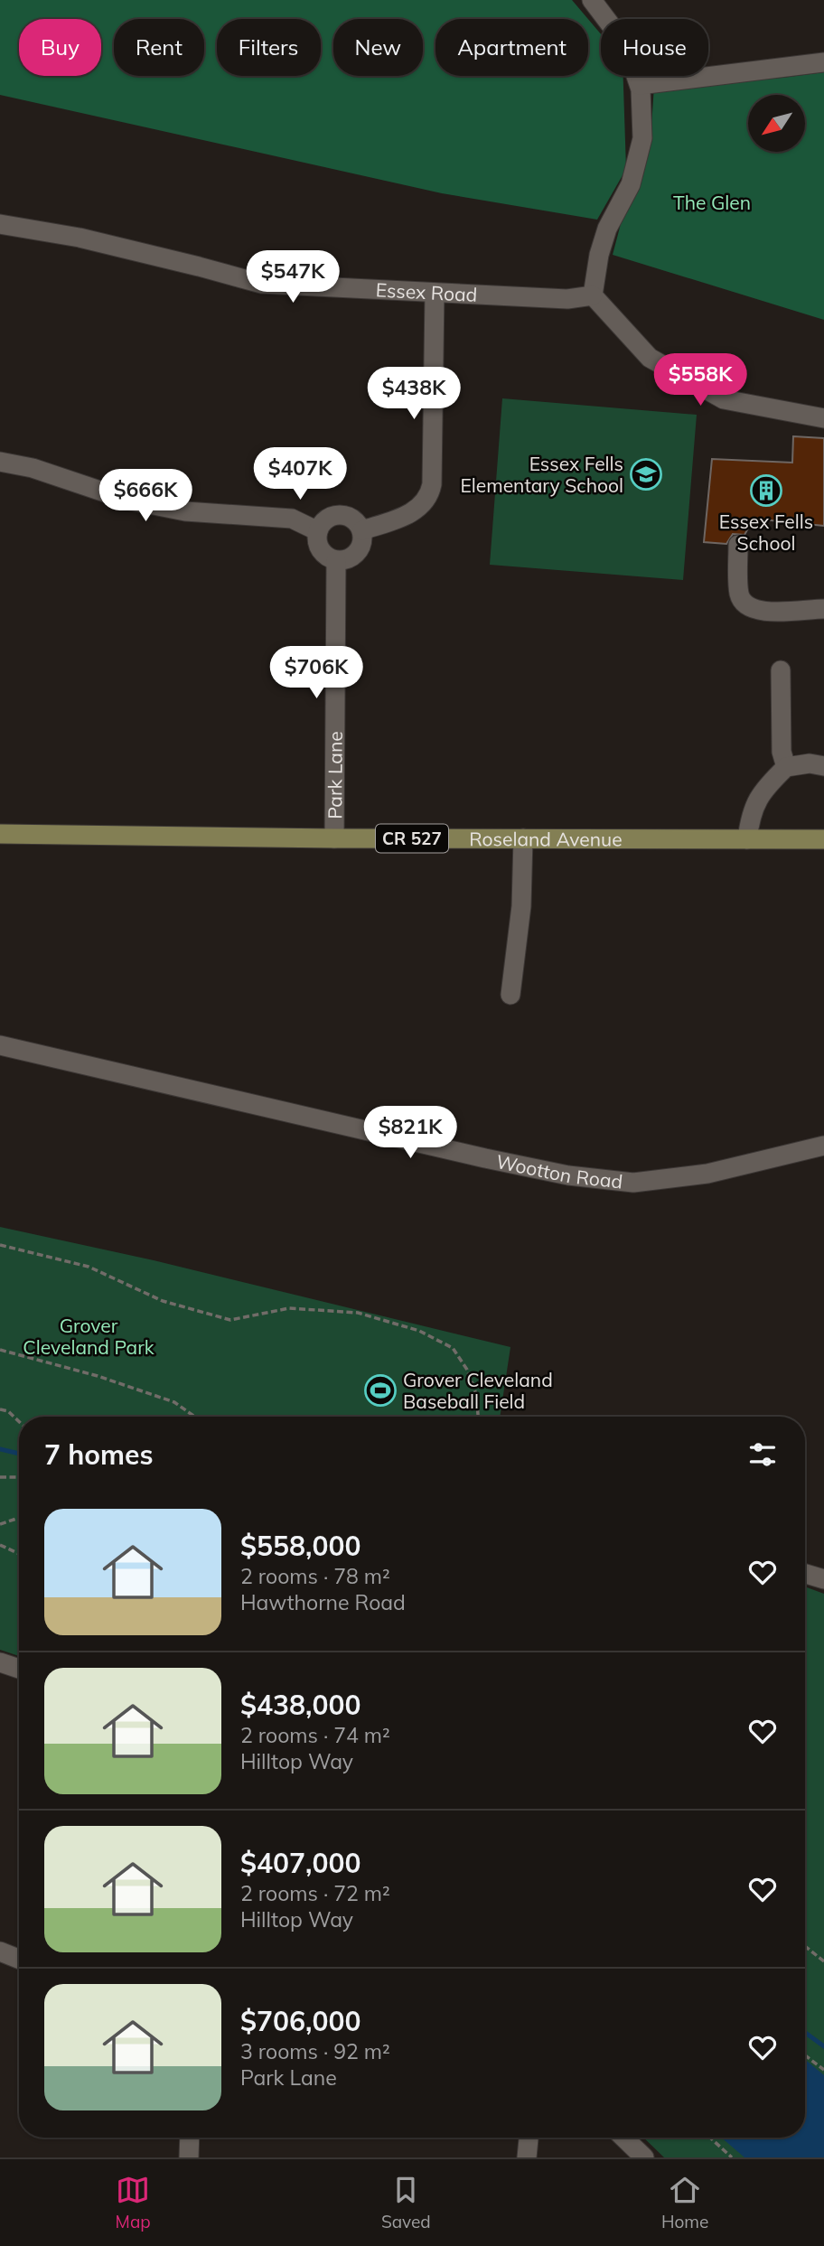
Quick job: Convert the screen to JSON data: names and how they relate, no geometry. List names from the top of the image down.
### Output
{
  "streets": {
    "main road": ["CR 527", "Roseland Avenue"],
    "street": ["Essex Road", "Park Lane", "Wootton Road"]
  },
  "crossings": [
    ["Park Lane", "Roseland Avenue"]
  ],
  "parks": ["The Glen", "Grover Cleveland Park"],
  "places": {
    "school or university": ["Essex Fells Elementary School"],
    "building": ["Essex Fells School"],
    "sports": ["Grover Cleveland Baseball Field"]
  },
  "north": "bottom left",
  "page": {
    "chip": [
      "Buy",
      "Rent",
      "Filters",
      "New",
      "Apartment",
      "House"
    ],
    "price": [
      "$547K",
      "$558K",
      "$438K",
      "$407K",
      "$666K",
      "$706K",
      "$821K"
    ],
    "heading": "7 homes",
    "list": [
      {
        "name": "$558,000",
        "note": "2 rooms · 78 m² · Hawthorne Road"
      },
      {
        "name": "$438,000",
        "note": "2 rooms · 74 m² · Hilltop Way"
      },
      {
        "name": "$407,000",
        "note": "2 rooms · 72 m² · Hilltop Way"
      },
      {
        "name": "$706,000",
        "note": "3 rooms · 92 m² · Park Lane"
      }
    ],
    "tabs": ["Map", "Saved", "Home"]
  }
}
